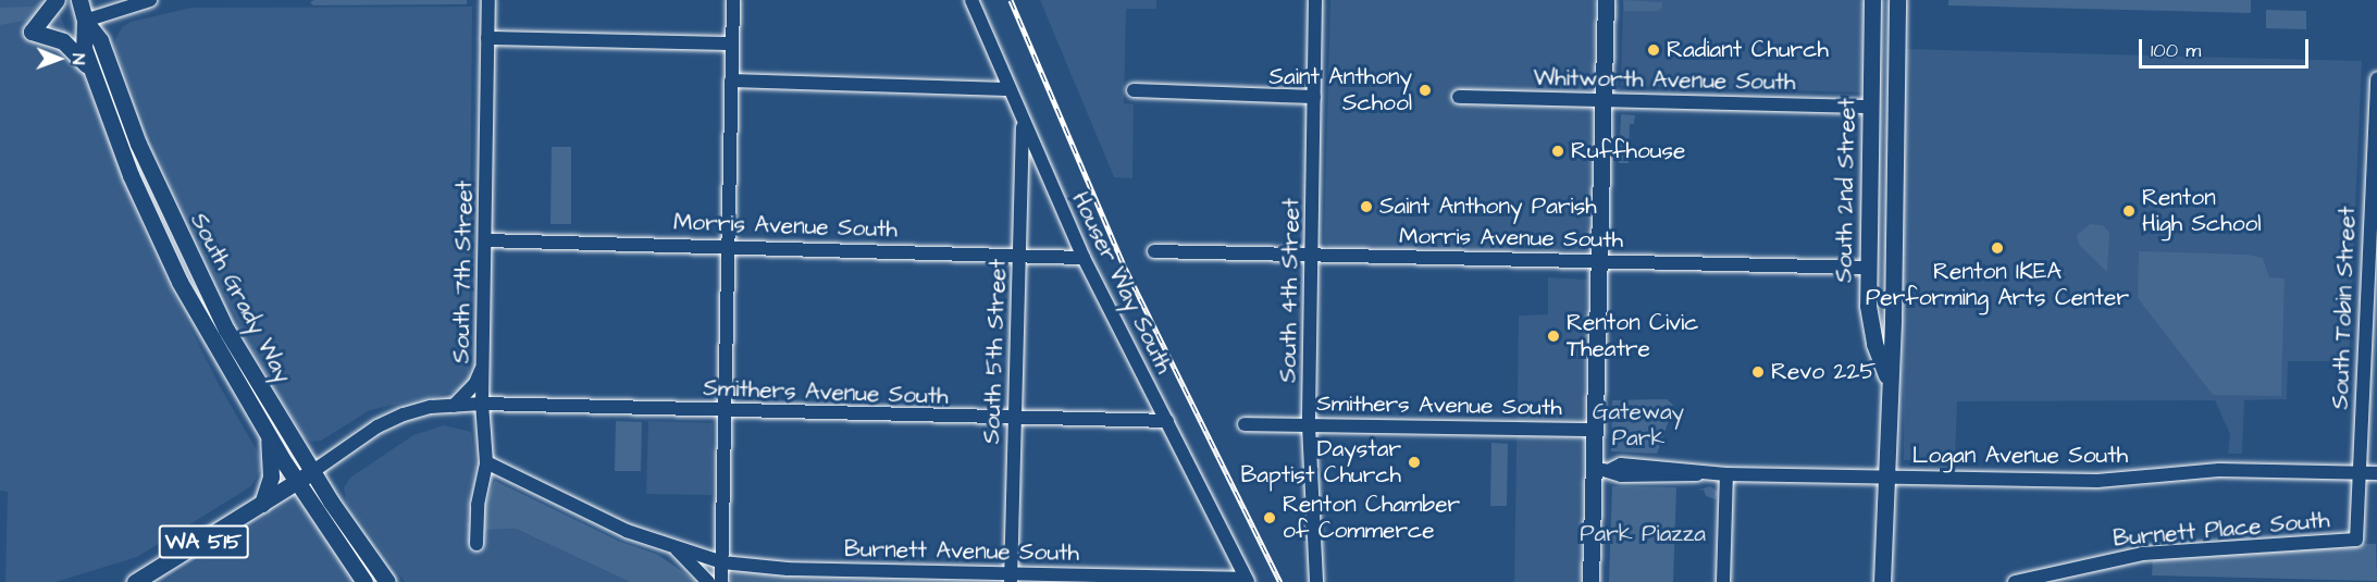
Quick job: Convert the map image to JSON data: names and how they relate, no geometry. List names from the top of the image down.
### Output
{
  "streets": {
    "main road": ["South 2nd Street", "South Grady Way", "WA 515"],
    "street": [
      "Whitworth Avenue South",
      "Morris Avenue South",
      "South 7th Street",
      "Houser Way South",
      "South 4th Street",
      "South Tobin Street",
      "South 5th Street",
      "Smithers Avenue South",
      "Logan Avenue South",
      "Burnett Place South",
      "Burnett Avenue South"
    ]
  },
  "crossings": [
    ["Whitworth Avenue South", "South 2nd Street"],
    ["South 2nd Street", "Morris Avenue South"],
    ["South 2nd Street", "Logan Avenue South"],
    ["Morris Avenue South", "South 7th Street"],
    ["Morris Avenue South", "Houser Way South"],
    ["Morris Avenue South", "South 4th Street"],
    ["Morris Avenue South", "South 5th Street"],
    ["South 7th Street", "Smithers Avenue South"],
    ["South 7th Street", "Burnett Avenue South"],
    ["Houser Way South", "South 5th Street"],
    ["Houser Way South", "Smithers Avenue South"],
    ["Houser Way South", "Burnett Avenue South"],
    ["South 4th Street", "Smithers Avenue South"],
    ["South Grady Way", "Smithers Avenue South"],
    ["South Grady Way", "WA 515"],
    ["South Tobin Street", "Logan Avenue South"],
    ["South Tobin Street", "Burnett Place South"],
    ["South 5th Street", "Smithers Avenue South"],
    ["South 5th Street", "Burnett Avenue South"],
    ["Smithers Avenue South", "WA 515"]
  ],
  "parks": ["Gateway Park", "Park Piazza"],
  "places": [
    "Radiant Church",
    "Saint Anthony School",
    "Ruffhouse",
    "Saint Anthony Parish",
    "Renton High School",
    "Renton IKEA Performing Arts Center",
    "Renton Civic Theatre",
    "Revo 225",
    "Daystar Baptist Church",
    "Renton Chamber of Commerce"
  ],
  "scale_bar": "100 m",
  "north": "right"
}
